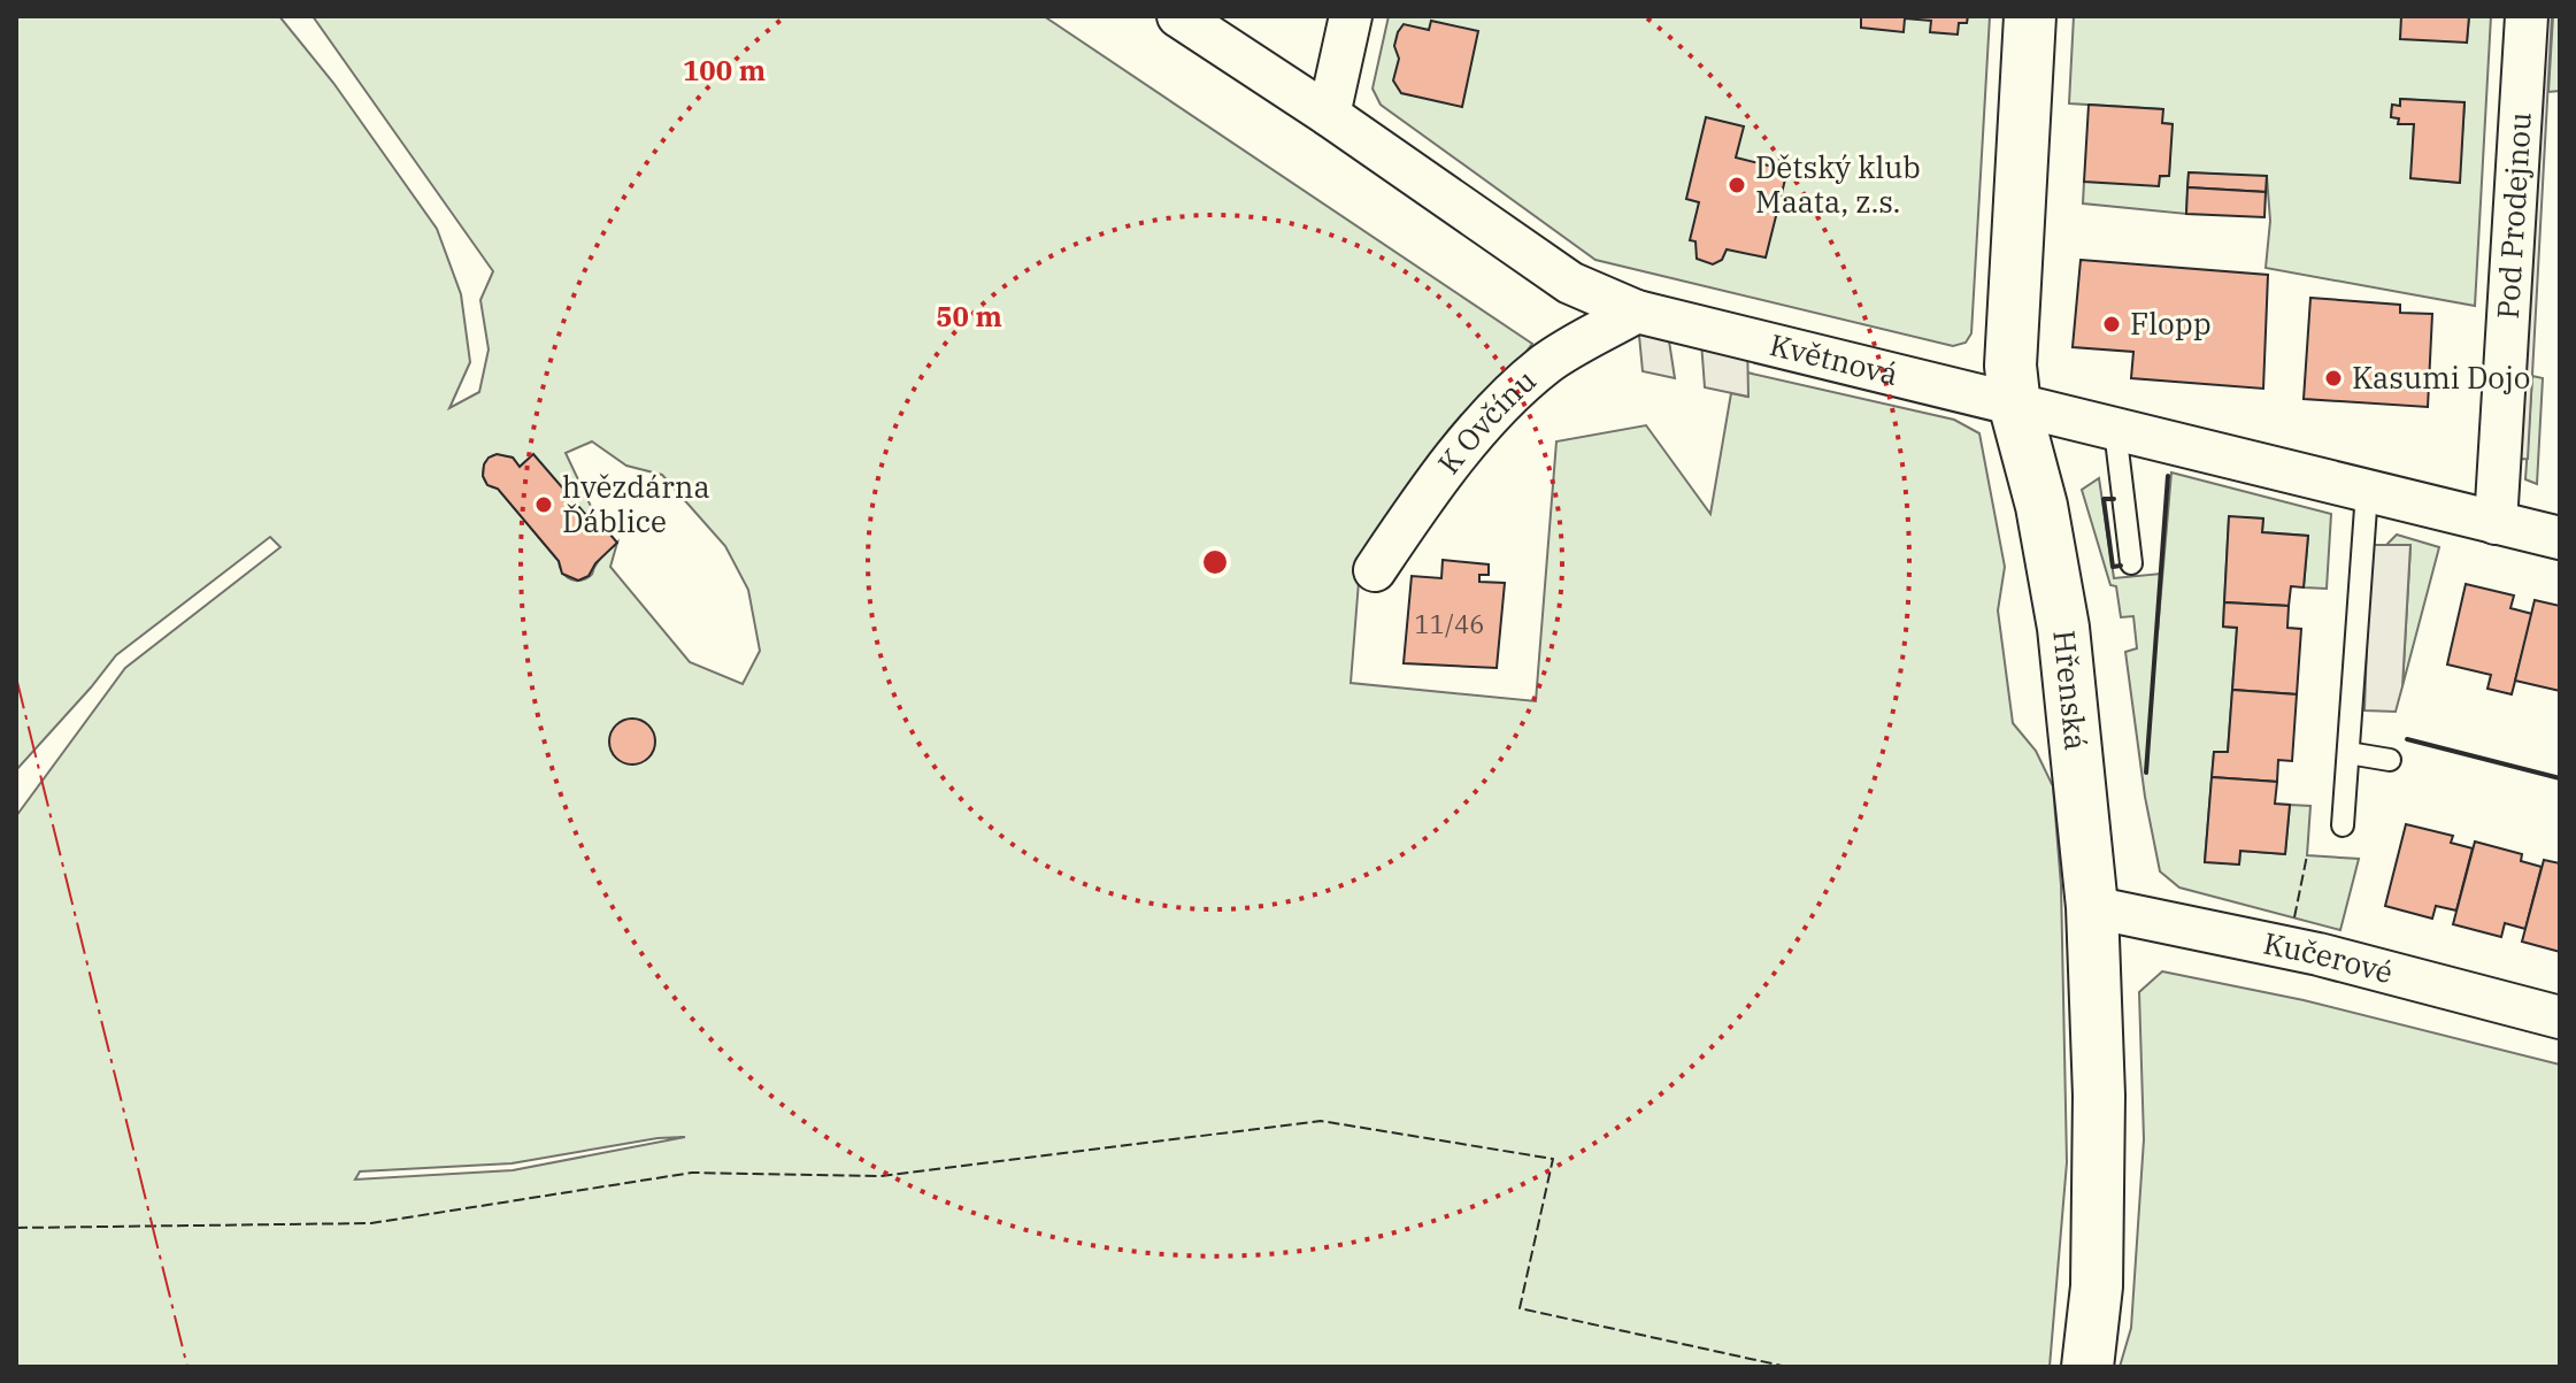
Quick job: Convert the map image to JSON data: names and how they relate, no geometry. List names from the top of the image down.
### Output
{
  "streets": {
    "street": [
      "Pod Prodejnou",
      "Květnová",
      "K Ovčínu",
      "Hřenská",
      "Kučerové"
    ]
  },
  "crossings": [
    ["Pod Prodejnou", "Květnová"],
    ["Květnová", "K Ovčínu"],
    ["Květnová", "Hřenská"],
    ["Hřenská", "Kučerové"]
  ],
  "places": [
    "Dětský klub Maata, z.s.",
    "Flopp",
    "Kasumi Dojo",
    "hvězdárna Ďáblice"
  ],
  "house_numbers": ["11/46"],
  "rings": ["100 m", "50 m"]
}
